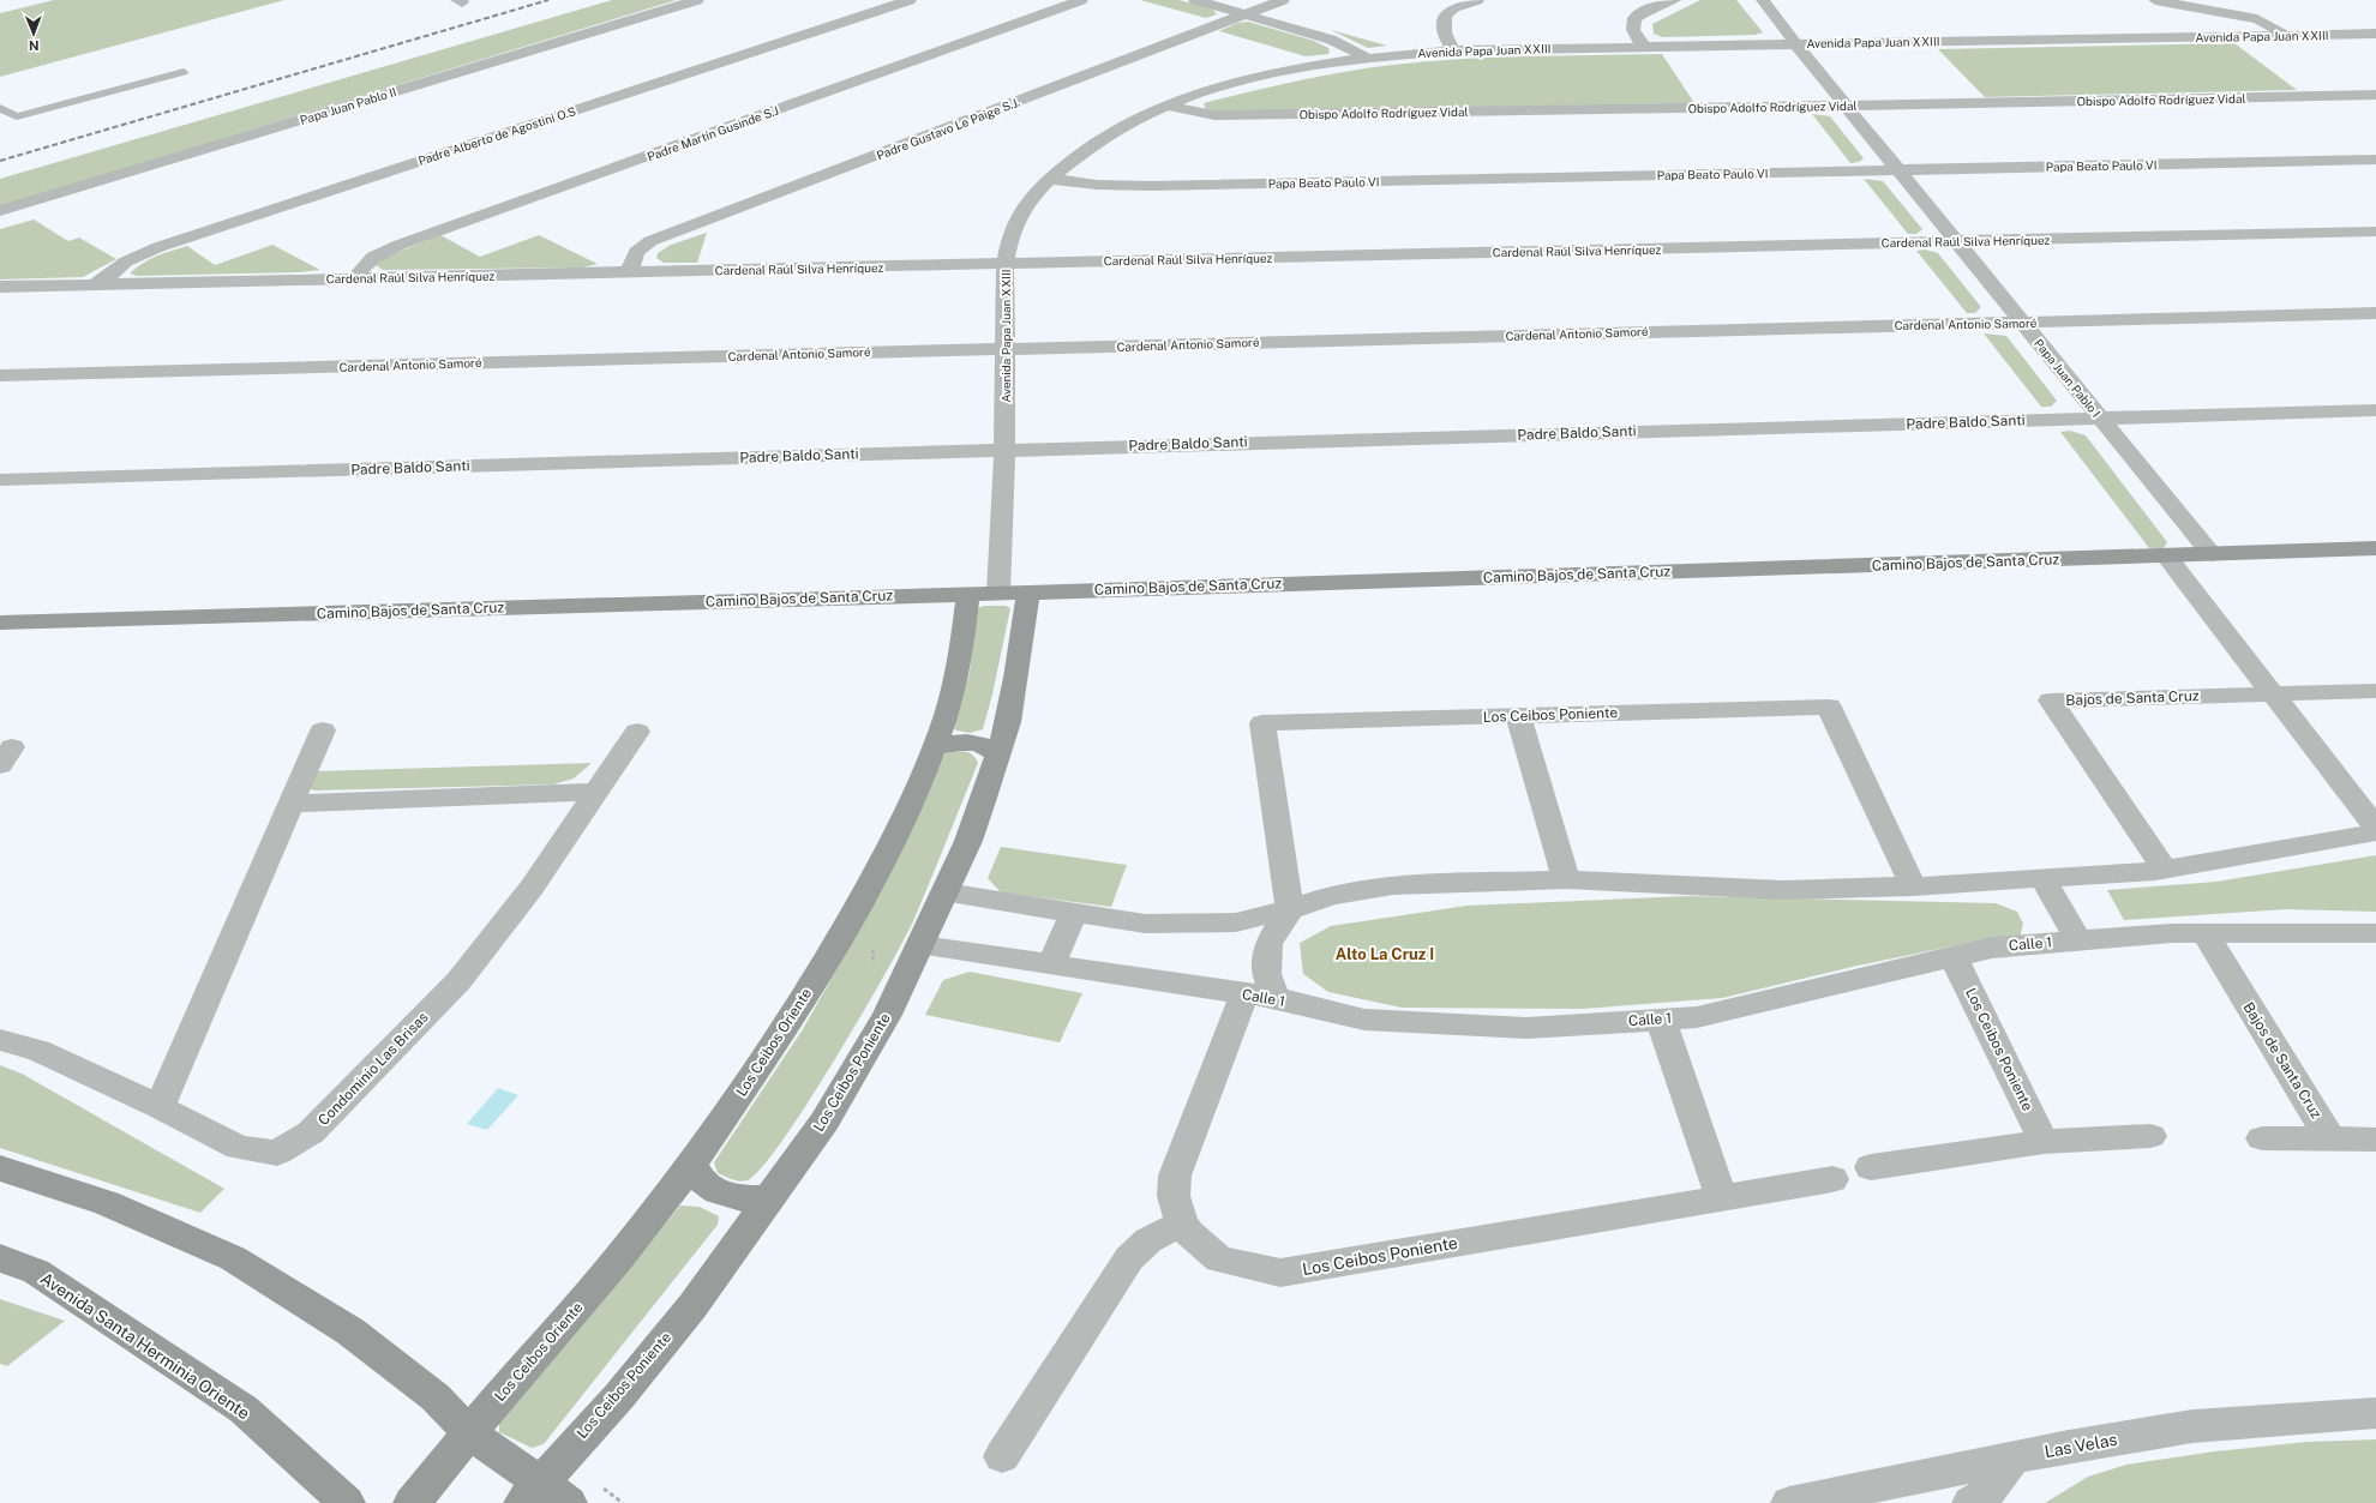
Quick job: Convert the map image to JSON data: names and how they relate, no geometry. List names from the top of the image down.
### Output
{
  "streets": {
    "street": [
      "Avenida Papa Juan XXIII",
      "Obispo Adolfo Rodríguez Vidal",
      "Papa Juan Pablo II",
      "Padre Gustavo Le Paige S.J.",
      "Padre Martín Gusinde S.J",
      "Padre Alberto de Agostini O.S",
      "Papa Beato Paulo VI",
      "Cardenal Raúl Silva Henríquez",
      "Cardenal Antonio Samoré",
      "Papa Juan Pablo I",
      "Padre Baldo Santi",
      "Camino Bajos de Santa Cruz",
      "Bajos de Santa Cruz",
      "Los Ceibos Poniente",
      "Calle 1",
      "Los Ceibos Oriente",
      "Condominio Las Brisas",
      "Avenida Santa Herminia Oriente",
      "Las Velas"
    ]
  },
  "crossings": [
    ["Avenida Papa Juan XXIII", "Obispo Adolfo Rodríguez Vidal"],
    ["Avenida Papa Juan XXIII", "Papa Beato Paulo VI"],
    ["Avenida Papa Juan XXIII", "Cardenal Raúl Silva Henríquez"],
    ["Avenida Papa Juan XXIII", "Cardenal Antonio Samoré"],
    ["Avenida Papa Juan XXIII", "Papa Juan Pablo I"],
    ["Avenida Papa Juan XXIII", "Padre Baldo Santi"],
    ["Avenida Papa Juan XXIII", "Camino Bajos de Santa Cruz"],
    ["Avenida Papa Juan XXIII", "Los Ceibos Poniente"],
    ["Obispo Adolfo Rodríguez Vidal", "Papa Juan Pablo I"],
    ["Padre Gustavo Le Paige S.J.", "Cardenal Raúl Silva Henríquez"],
    ["Padre Martín Gusinde S.J", "Cardenal Raúl Silva Henríquez"],
    ["Padre Alberto de Agostini O.S", "Cardenal Raúl Silva Henríquez"],
    ["Papa Beato Paulo VI", "Papa Juan Pablo I"],
    ["Cardenal Raúl Silva Henríquez", "Papa Juan Pablo I"],
    ["Cardenal Antonio Samoré", "Papa Juan Pablo I"],
    ["Papa Juan Pablo I", "Padre Baldo Santi"],
    ["Papa Juan Pablo I", "Camino Bajos de Santa Cruz"],
    ["Camino Bajos de Santa Cruz", "Los Ceibos Poniente"],
    ["Camino Bajos de Santa Cruz", "Los Ceibos Oriente"],
    ["Bajos de Santa Cruz", "Calle 1"],
    ["Los Ceibos Poniente", "Calle 1"]
  ],
  "districts": ["Alto La Cruz I"],
  "north": "bottom"
}
